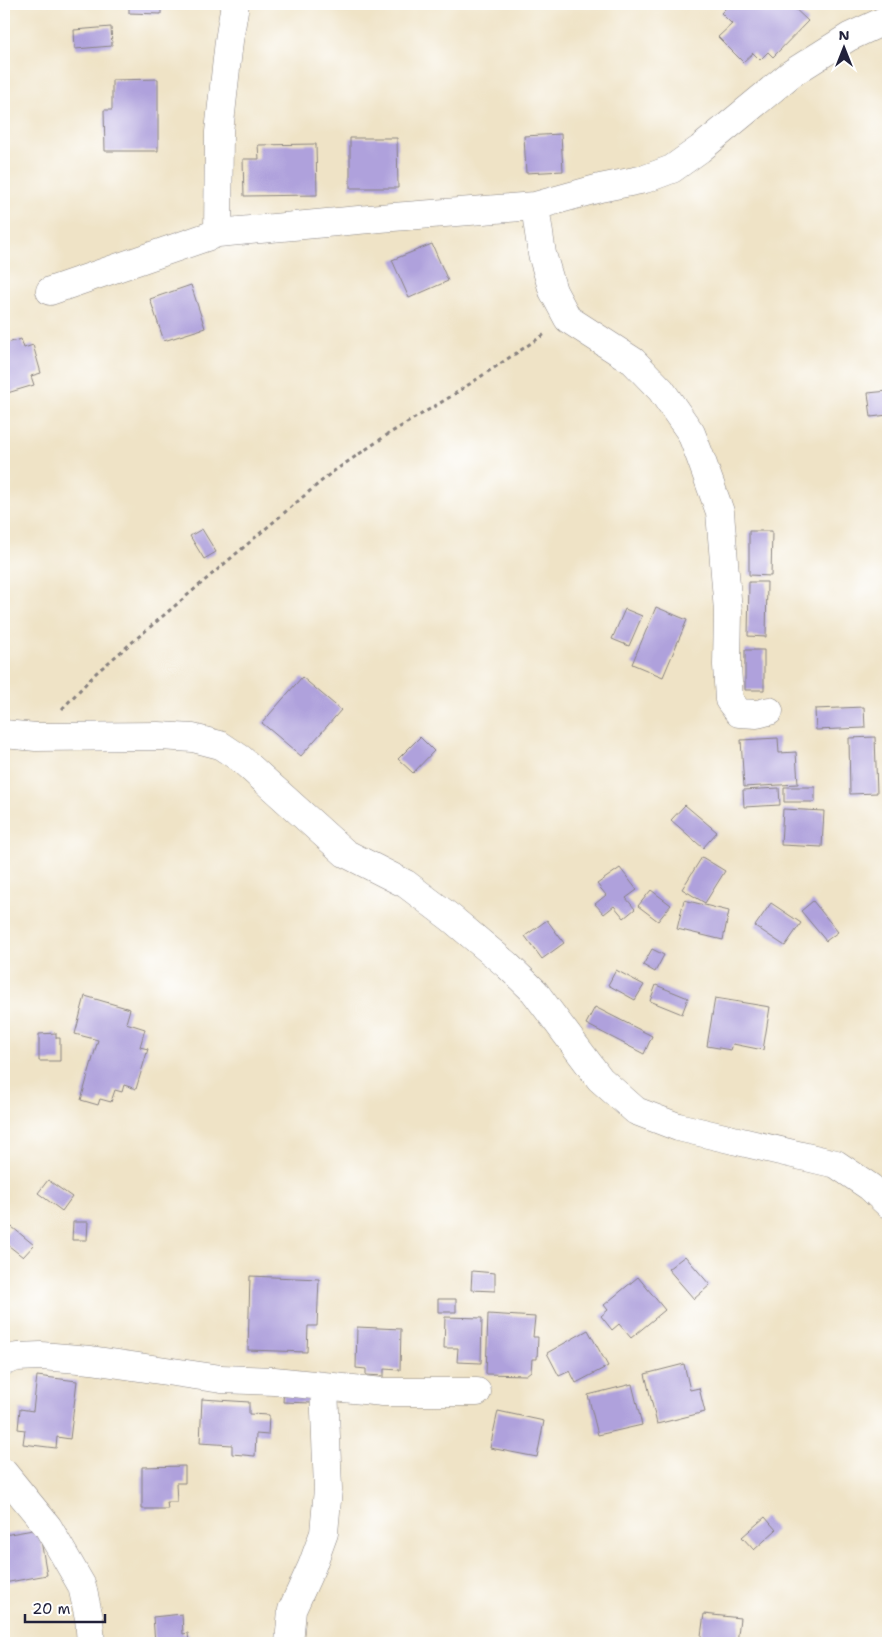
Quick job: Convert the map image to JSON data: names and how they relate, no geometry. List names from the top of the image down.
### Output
{
  "scale_bar": "20 m",
  "north": "top"
}
